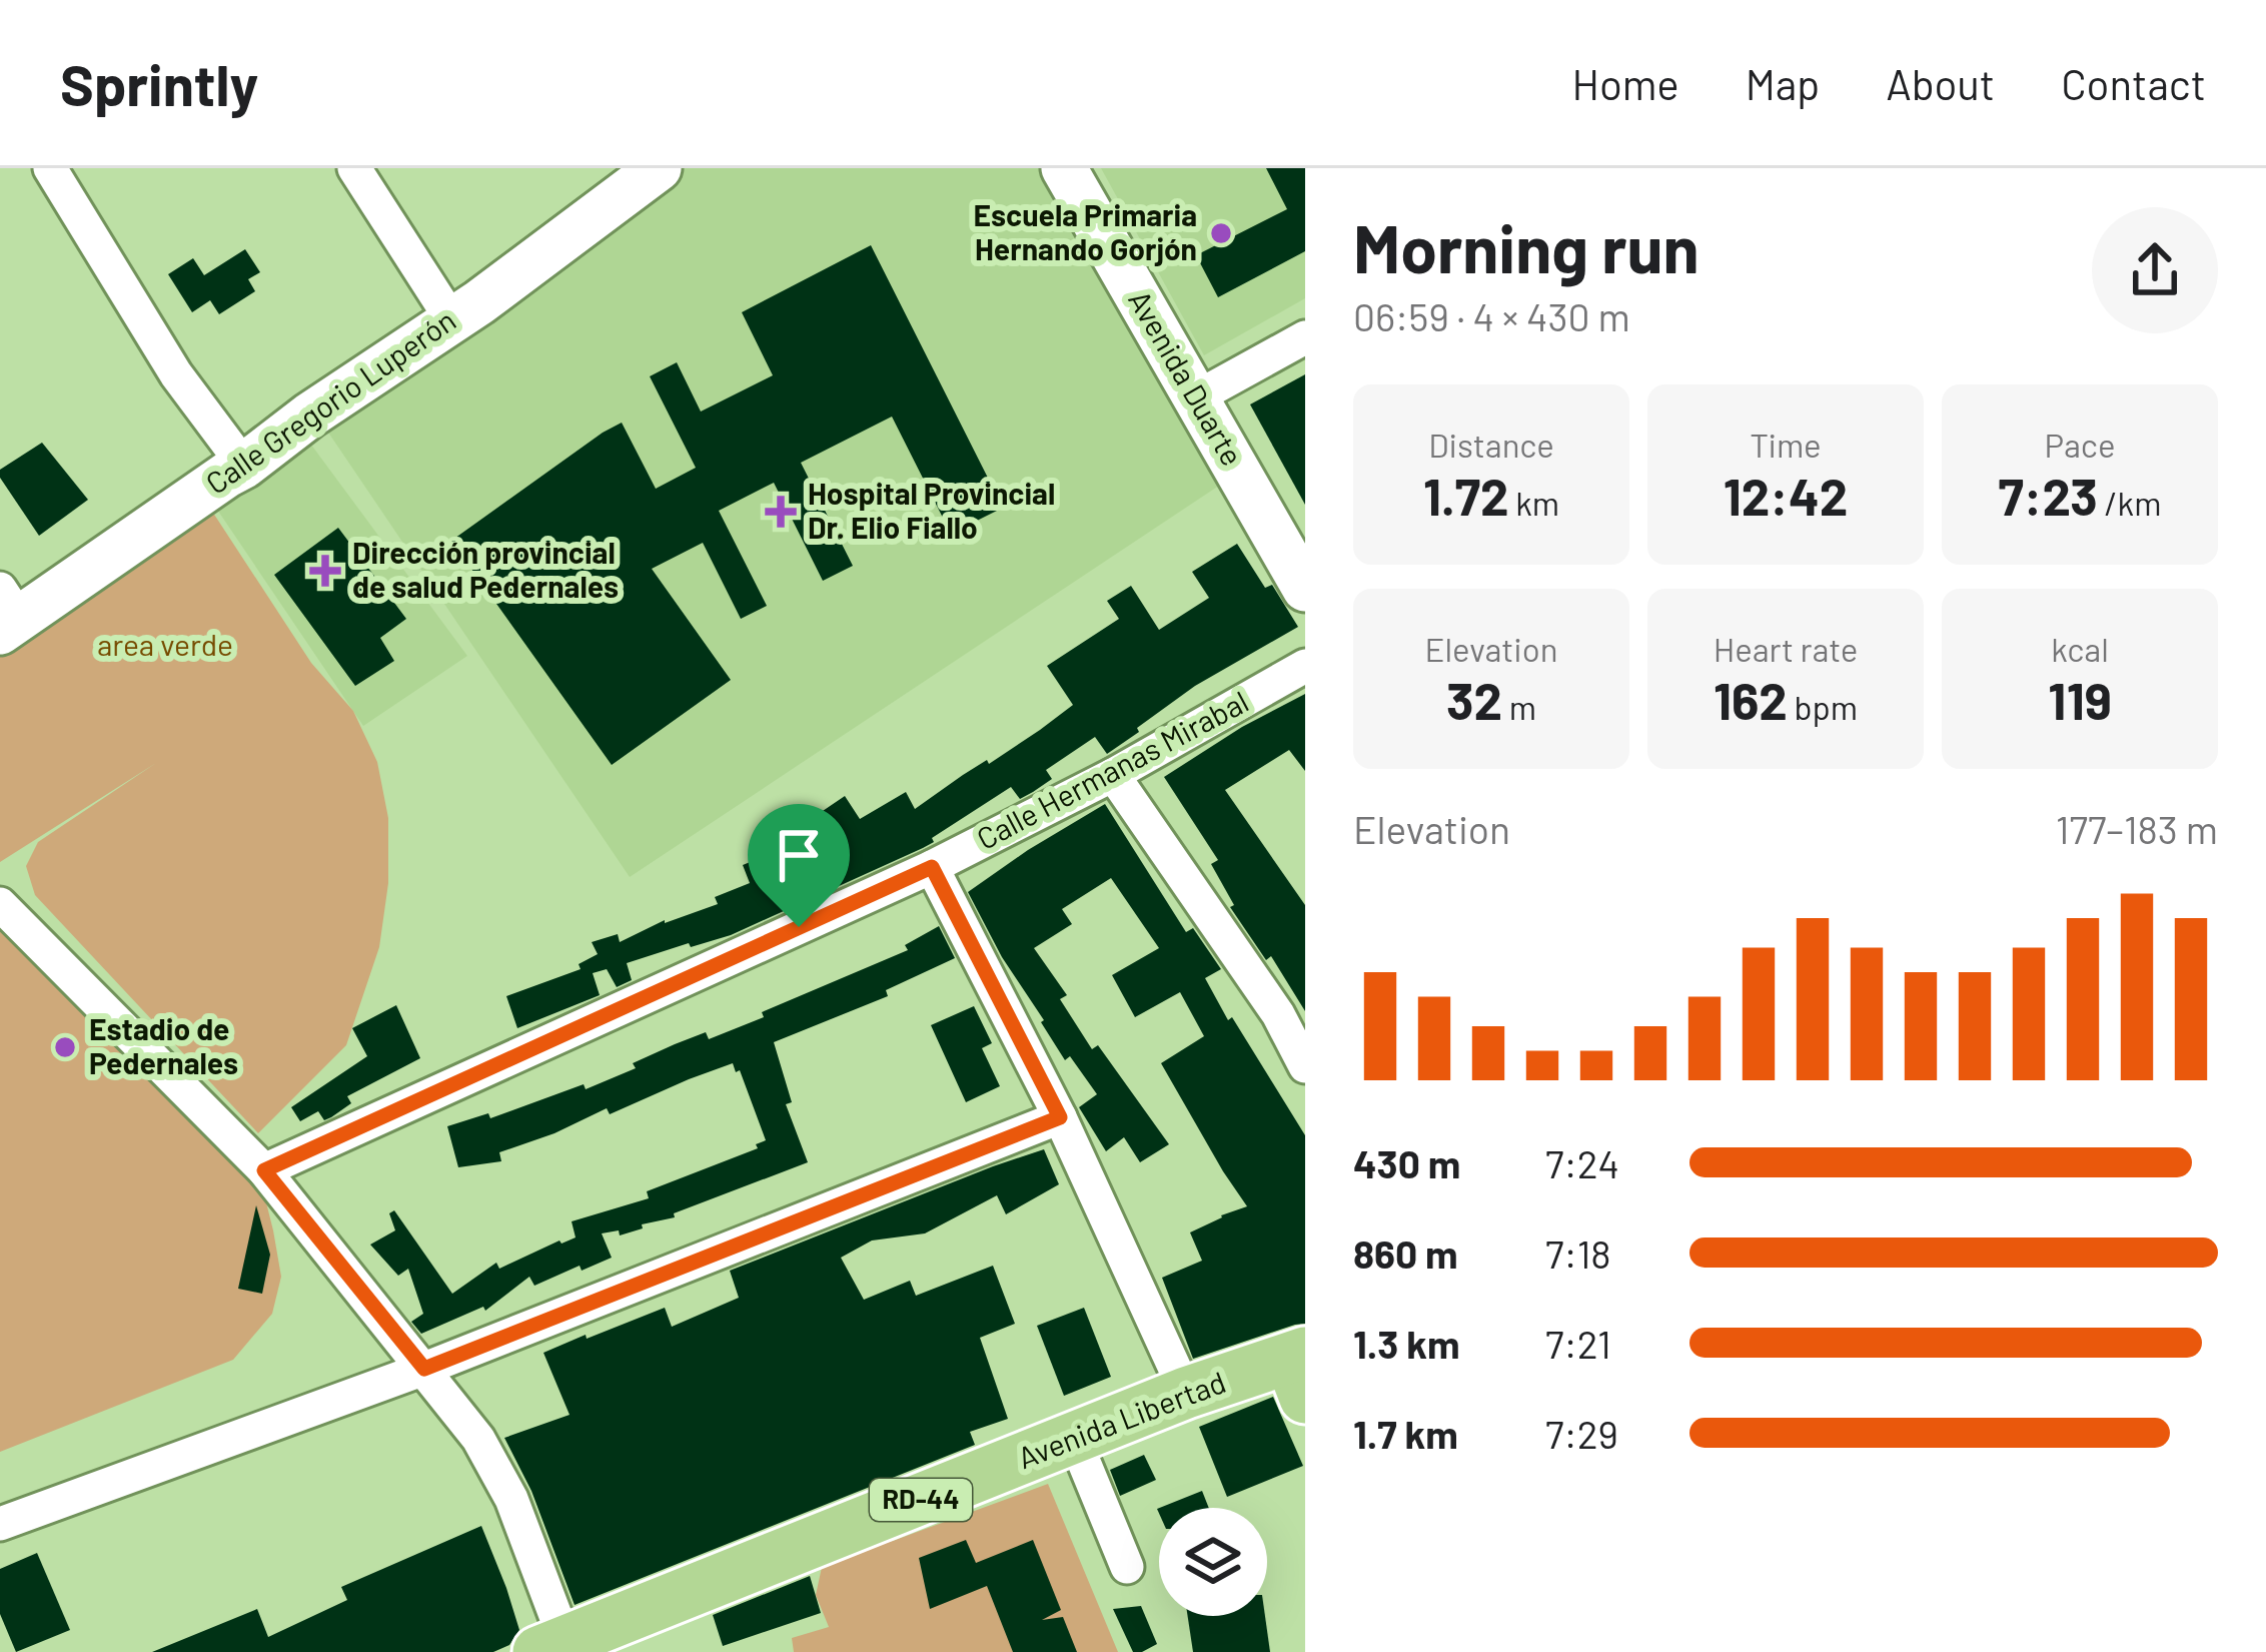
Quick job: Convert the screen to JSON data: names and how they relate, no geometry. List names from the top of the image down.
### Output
{
  "streets": {
    "main road": ["Avenida Libertad", "RD-44"],
    "street": ["Avenida Duarte", "Calle Gregorio Luperón", "Calle Hermanas Mirabal"]
  },
  "parks": ["area verde"],
  "places": {
    "other": ["Escuela Primaria Hernando Gorjón", "Estadio de Pedernales"],
    "health": ["Hospital Provincial Dr. Elio Fiallo", "Dirección provincial de salud Pedernales"]
  },
  "page": {
    "header": "Sprintly",
    "nav": [
      "Home",
      "Map",
      "About",
      "Contact"
    ],
    "heading": ["Morning run", "06:59 · 4 × 430 m"],
    "stats": [
      ["Distance", "1.72 km"],
      ["Time", "12:42"],
      ["Pace", "7:23 /km"],
      ["Elevation", "32 m"],
      ["Heart rate", "162 bpm"],
      ["kcal", "119"]
    ],
    "chart": ["Elevation", "177–183 m"],
    "list": [
      {
        "name": "430 m",
        "note": "7:24"
      },
      {
        "name": "860 m",
        "note": "7:18"
      },
      {
        "name": "1.3 km",
        "note": "7:21"
      },
      {
        "name": "1.7 km",
        "note": "7:29"
      }
    ]
  }
}
